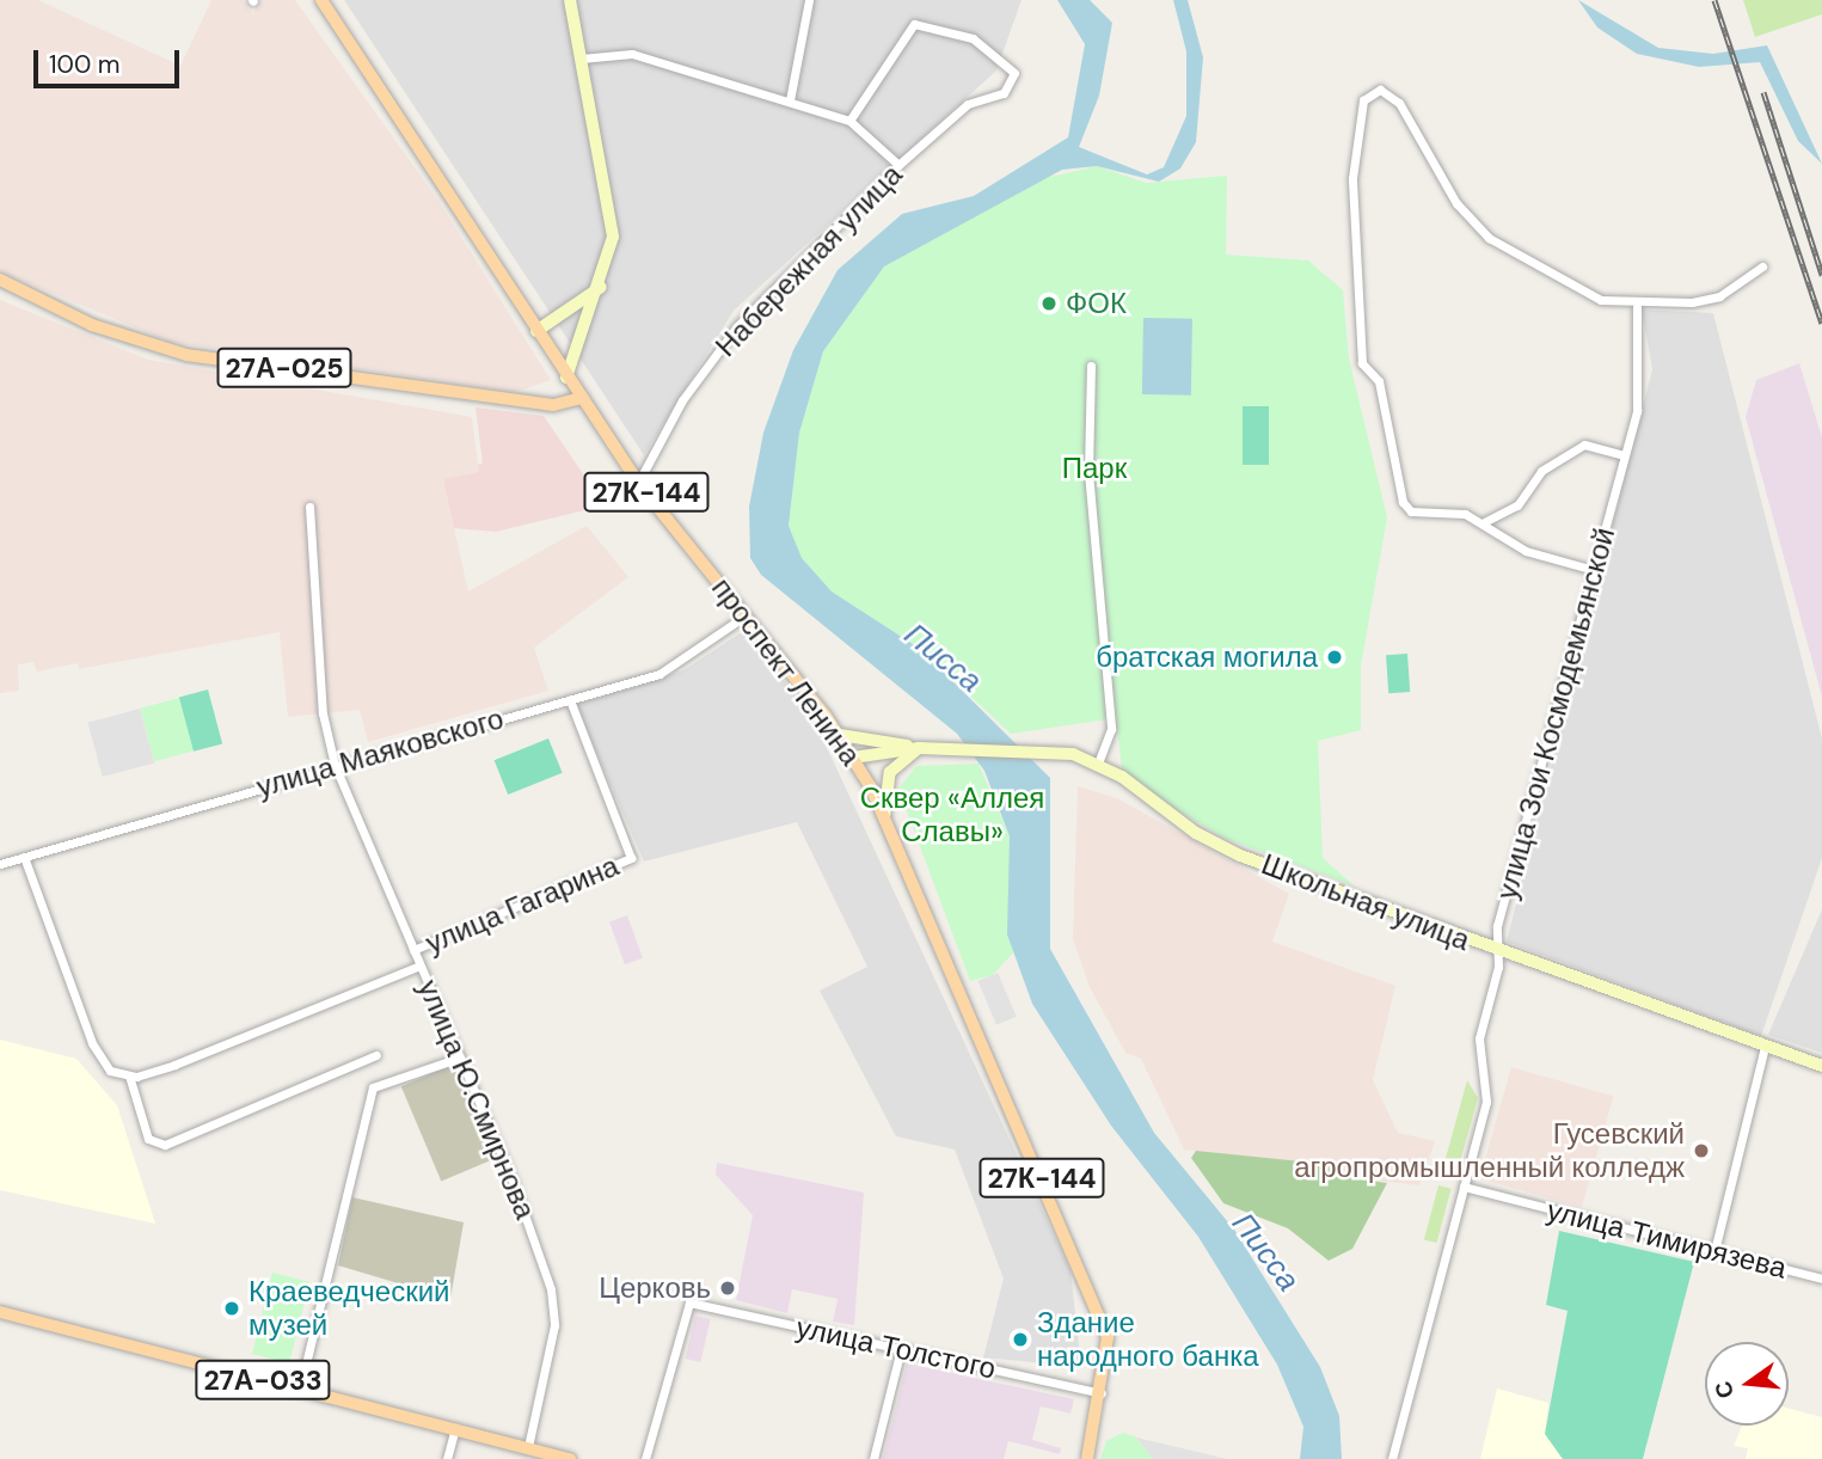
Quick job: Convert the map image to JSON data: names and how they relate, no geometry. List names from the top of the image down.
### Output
{
  "streets": {
    "main road": [
      "27А-025",
      "27К-144",
      "проспект Ленина",
      "Школьная улица",
      "27А-033"
    ],
    "street": [
      "Набережная улица",
      "улица Зои Космодемьянской",
      "улица Маяковского",
      "улица Гагарина",
      "улица Ю.Смирнова",
      "улица Тимирязева",
      "улица Толстого"
    ]
  },
  "crossings": [
    ["Набережная улица", "проспект Ленина"],
    ["27А-025", "проспект Ленина"],
    ["проспект Ленина", "улица Маяковского"],
    ["проспект Ленина", "Школьная улица"],
    ["проспект Ленина", "улица Толстого"],
    ["улица Зои Космодемьянской", "Школьная улица"],
    ["улица Зои Космодемьянской", "улица Тимирязева"],
    ["улица Маяковского", "улица Гагарина"],
    ["улица Маяковского", "улица Ю.Смирнова"],
    ["улица Гагарина", "улица Ю.Смирнова"],
    ["улица Ю.Смирнова", "27А-033"]
  ],
  "water": ["Писса"],
  "parks": ["Парк", "Сквер «Аллея Славы»"],
  "places": [
    "ФОК",
    "братская могила",
    "Гусевский агропромышленный колледж",
    "Церковь",
    "Краеведческий музей",
    "Здание народного банка"
  ],
  "scale_bar": "100 m",
  "north": "left"
}
